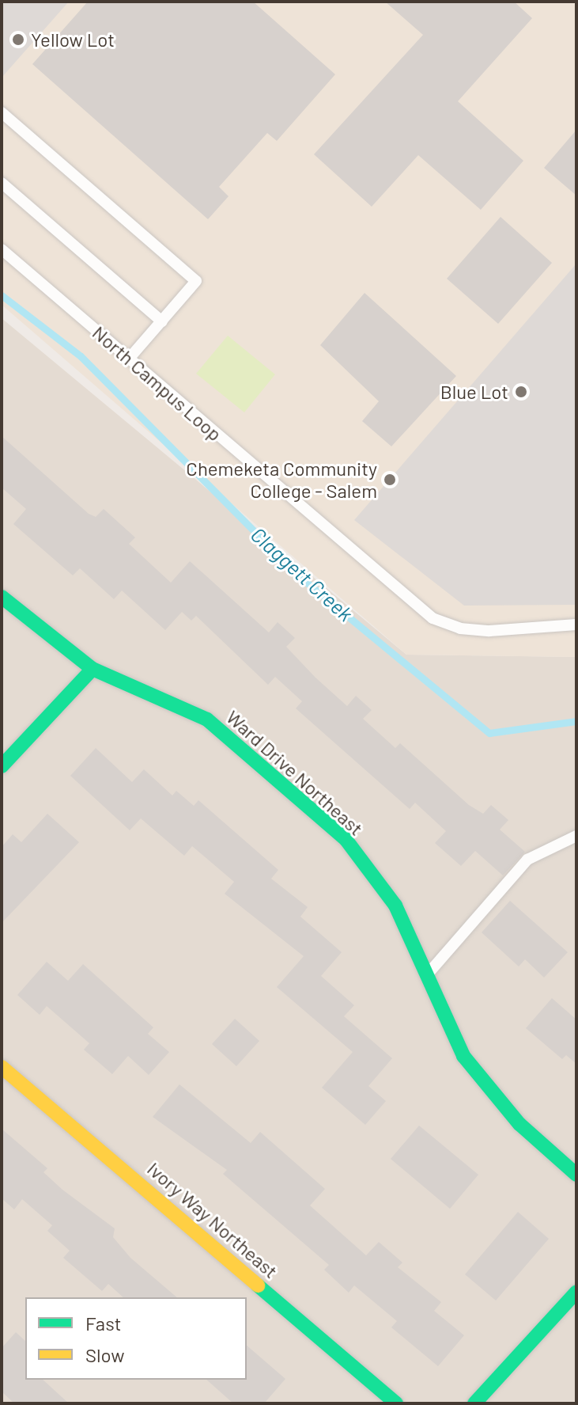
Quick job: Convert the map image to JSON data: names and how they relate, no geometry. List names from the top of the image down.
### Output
{
  "streets": {
    "street": ["Ward Drive Northeast", "Ivory Way Northeast"],
    "lane": ["North Campus Loop"]
  },
  "water": ["Claggett Creek"],
  "places": ["Yellow Lot", "Blue Lot", "Chemeketa Community College - Salem"],
  "legend": ["Fast", "Slow"]
}
